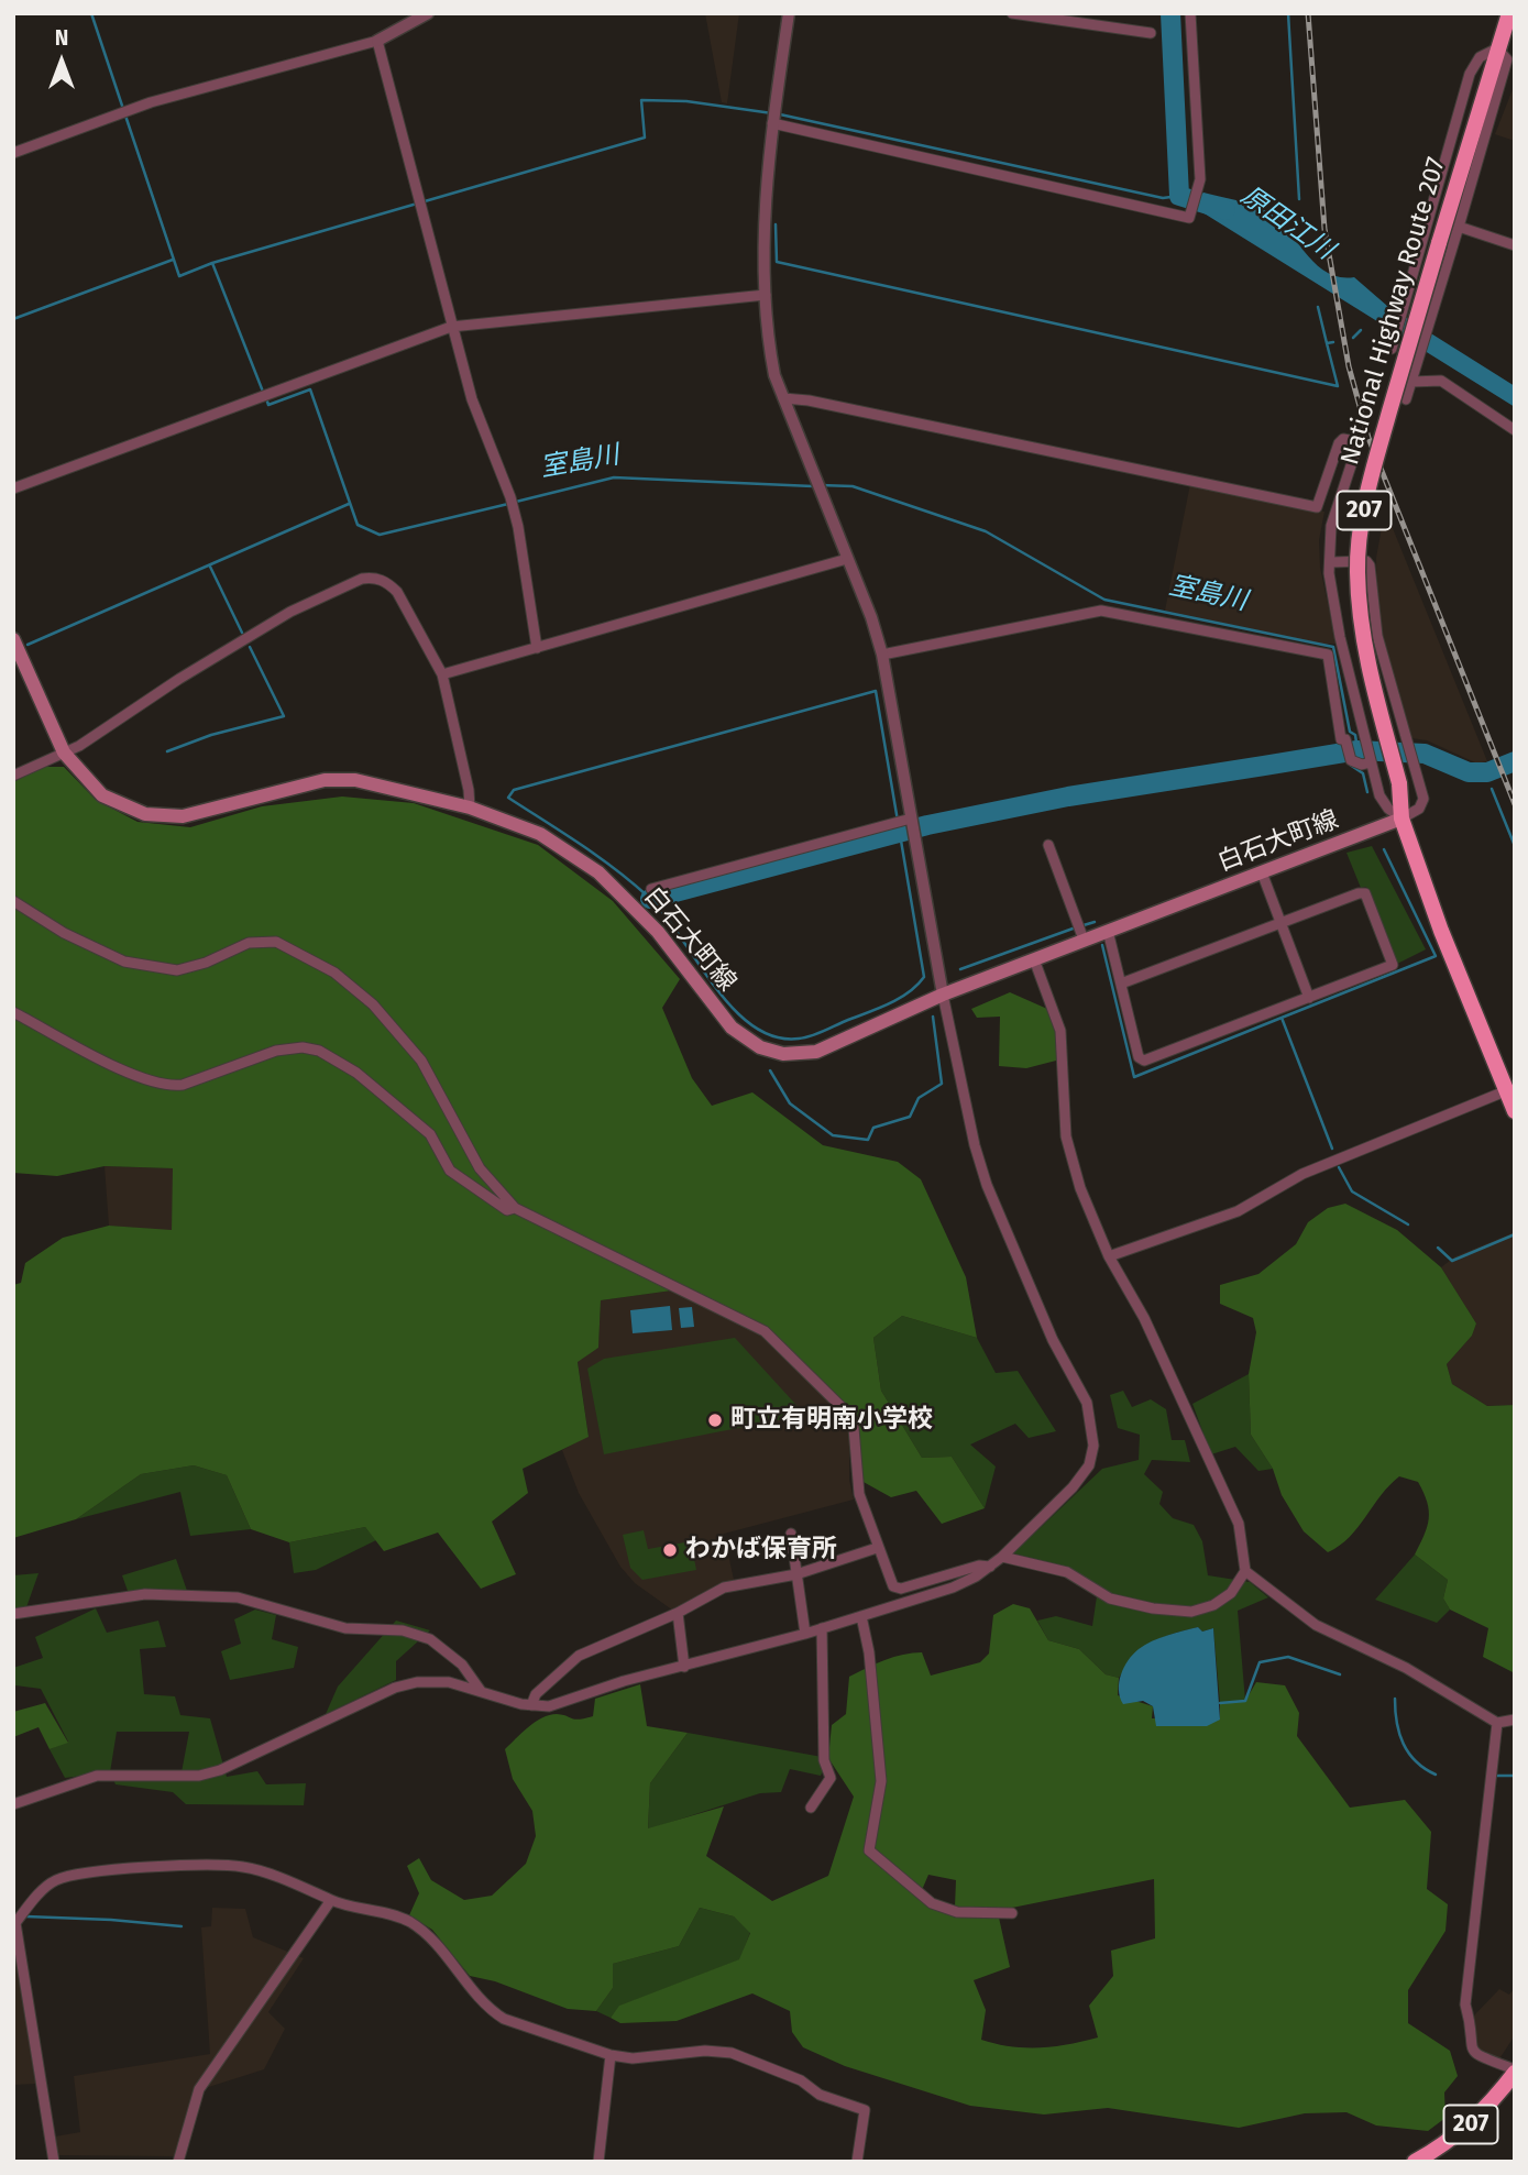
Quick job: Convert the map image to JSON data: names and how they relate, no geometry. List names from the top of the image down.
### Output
{
  "streets": {
    "highway": ["National Highway Route 207", "207"],
    "main road": ["白石大町線"]
  },
  "crossings": [
    ["National Highway Route 207", "白石大町線"]
  ],
  "water": ["原田江川", "室島川"],
  "places": ["町立有明南小学校", "わかば保育所"],
  "north": "top"
}
